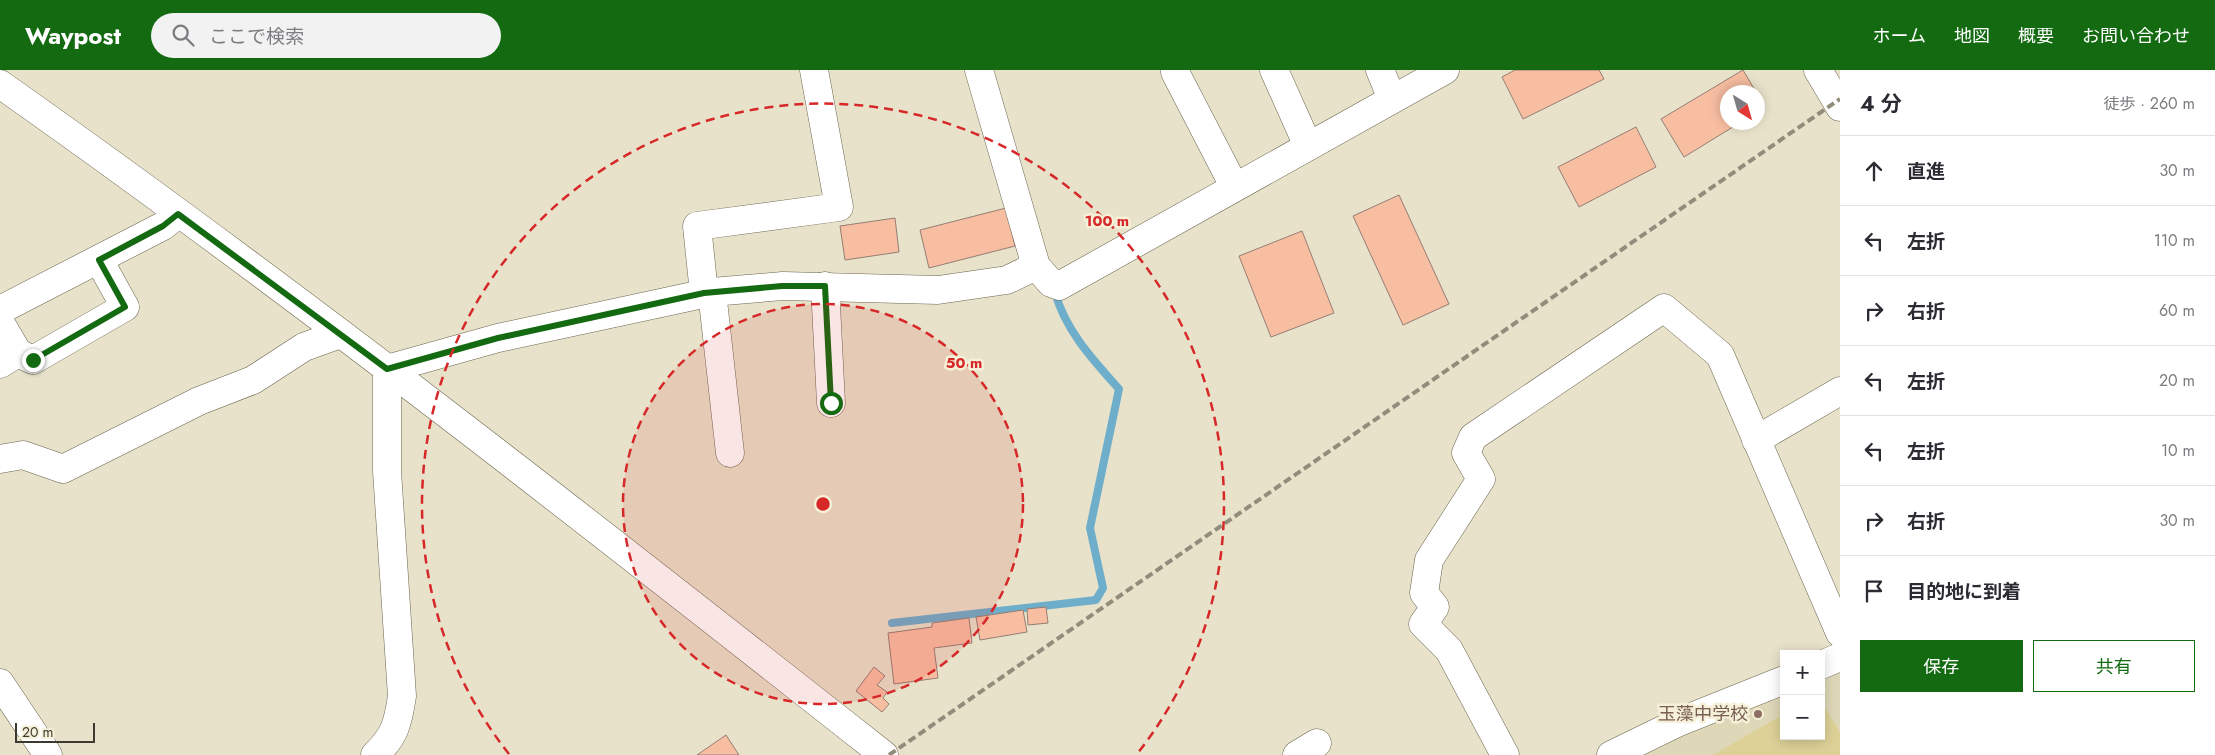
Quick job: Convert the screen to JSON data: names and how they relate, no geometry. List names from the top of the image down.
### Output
{
  "places": ["玉藻中学校"],
  "scale_bar": "20 m",
  "north": "bottom right",
  "page": {
    "header": "Waypost",
    "search": "ここで検索",
    "nav": [
      "ホーム",
      "地図",
      "概要",
      "お問い合わせ"
    ],
    "heading": ["4 分", "徒歩 · 260 m"],
    "list": [
      ["直進", "30 m"],
      ["左折", "110 m"],
      ["右折", "60 m"],
      ["左折", "20 m"],
      ["左折", "10 m"],
      ["右折", "30 m"],
      "目的地に到着"
    ],
    "buttons": ["保存", "共有"],
    "map_buttons": ["+", "−"],
    "scale": "20 m"
  },
  "rings": ["100 m", "50 m"]
}
